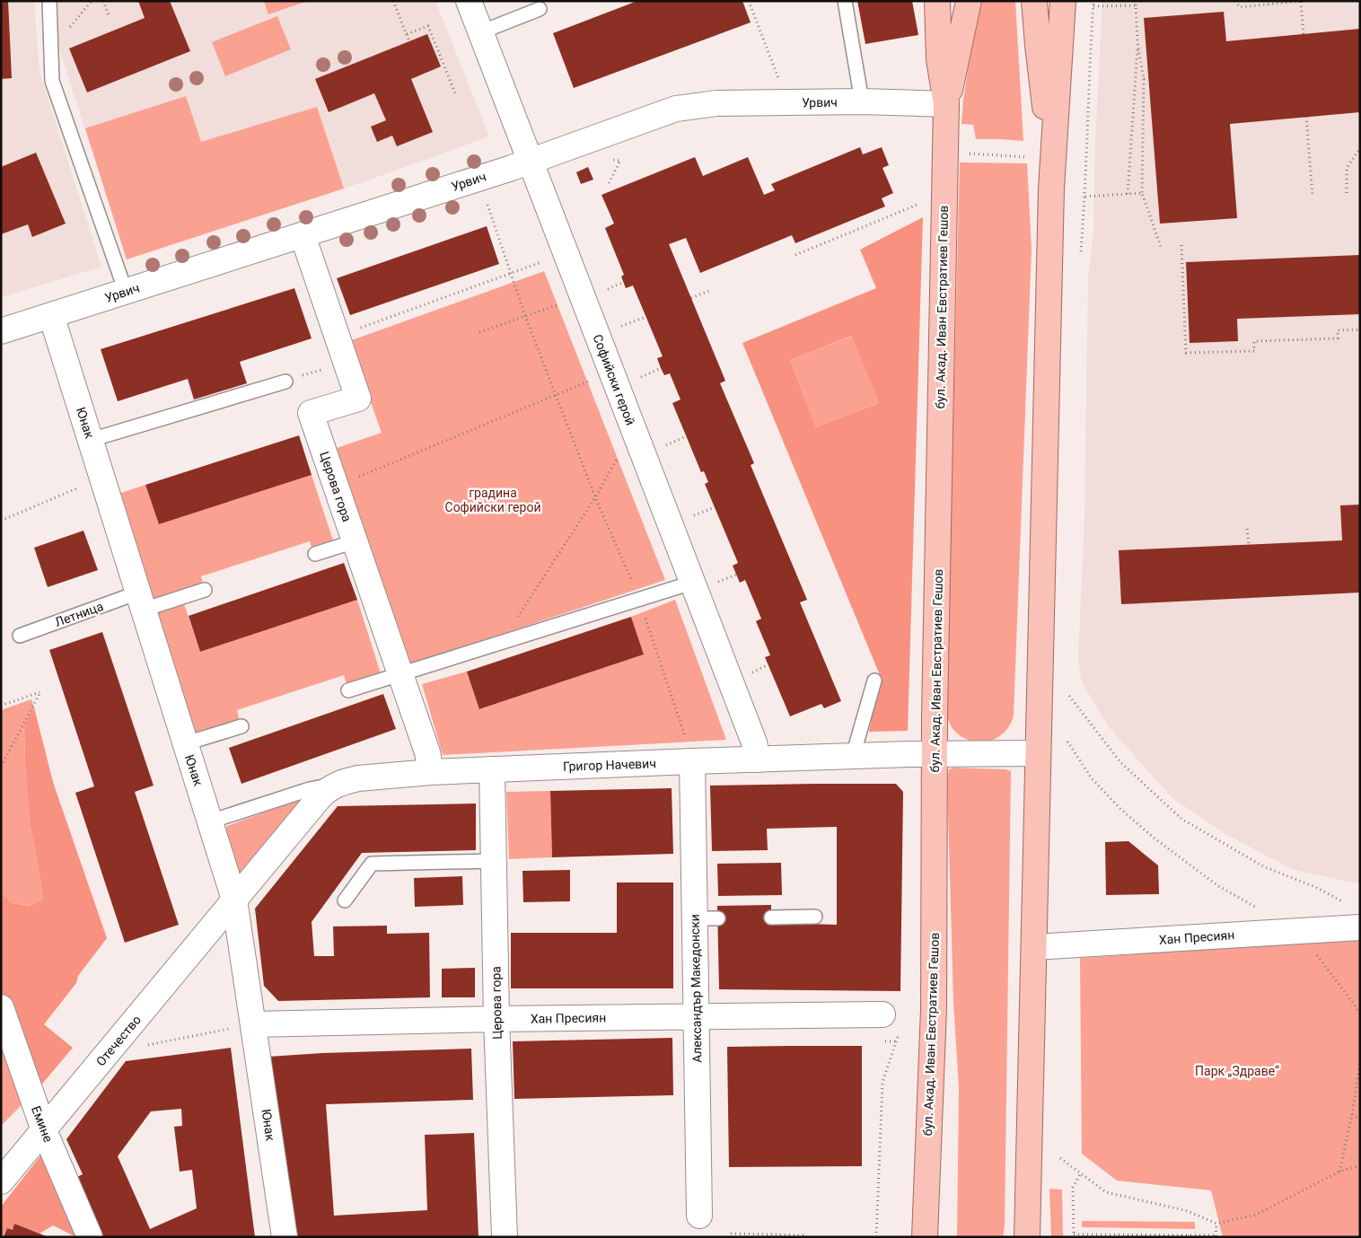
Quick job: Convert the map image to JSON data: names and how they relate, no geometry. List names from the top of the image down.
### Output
{
  "streets": {
    "main road": ["бул. Акад. Иван Евстратиев Гешов"],
    "street": [
      "Урвич",
      "Софийски герой",
      "Юнак",
      "Церова гора",
      "Григор Начевич",
      "Хан Пресиян",
      "Александър Македонски",
      "Отечество",
      "Емине"
    ],
    "lane": ["Летница"]
  },
  "crossings": [
    ["Урвич", "бул. Акад. Иван Евстратиев Гешов"],
    ["Урвич", "Софийски герой"],
    ["Урвич", "Юнак"],
    ["Урвич", "Церова гора"],
    ["бул. Акад. Иван Евстратиев Гешов", "Григор Начевич"],
    ["Софийски герой", "Григор Начевич"],
    ["Юнак", "Летница"],
    ["Юнак", "Григор Начевич"],
    ["Юнак", "Хан Пресиян"],
    ["Юнак", "Отечество"],
    ["Церова гора", "Григор Начевич"],
    ["Церова гора", "Хан Пресиян"],
    ["Григор Начевич", "Александър Македонски"],
    ["Григор Начевич", "Отечество"],
    ["Хан Пресиян", "Александър Македонски"],
    ["Отечество", "Емине"]
  ],
  "parks": ["градина Софийски герой", "Парк „Здраве“"]
}
